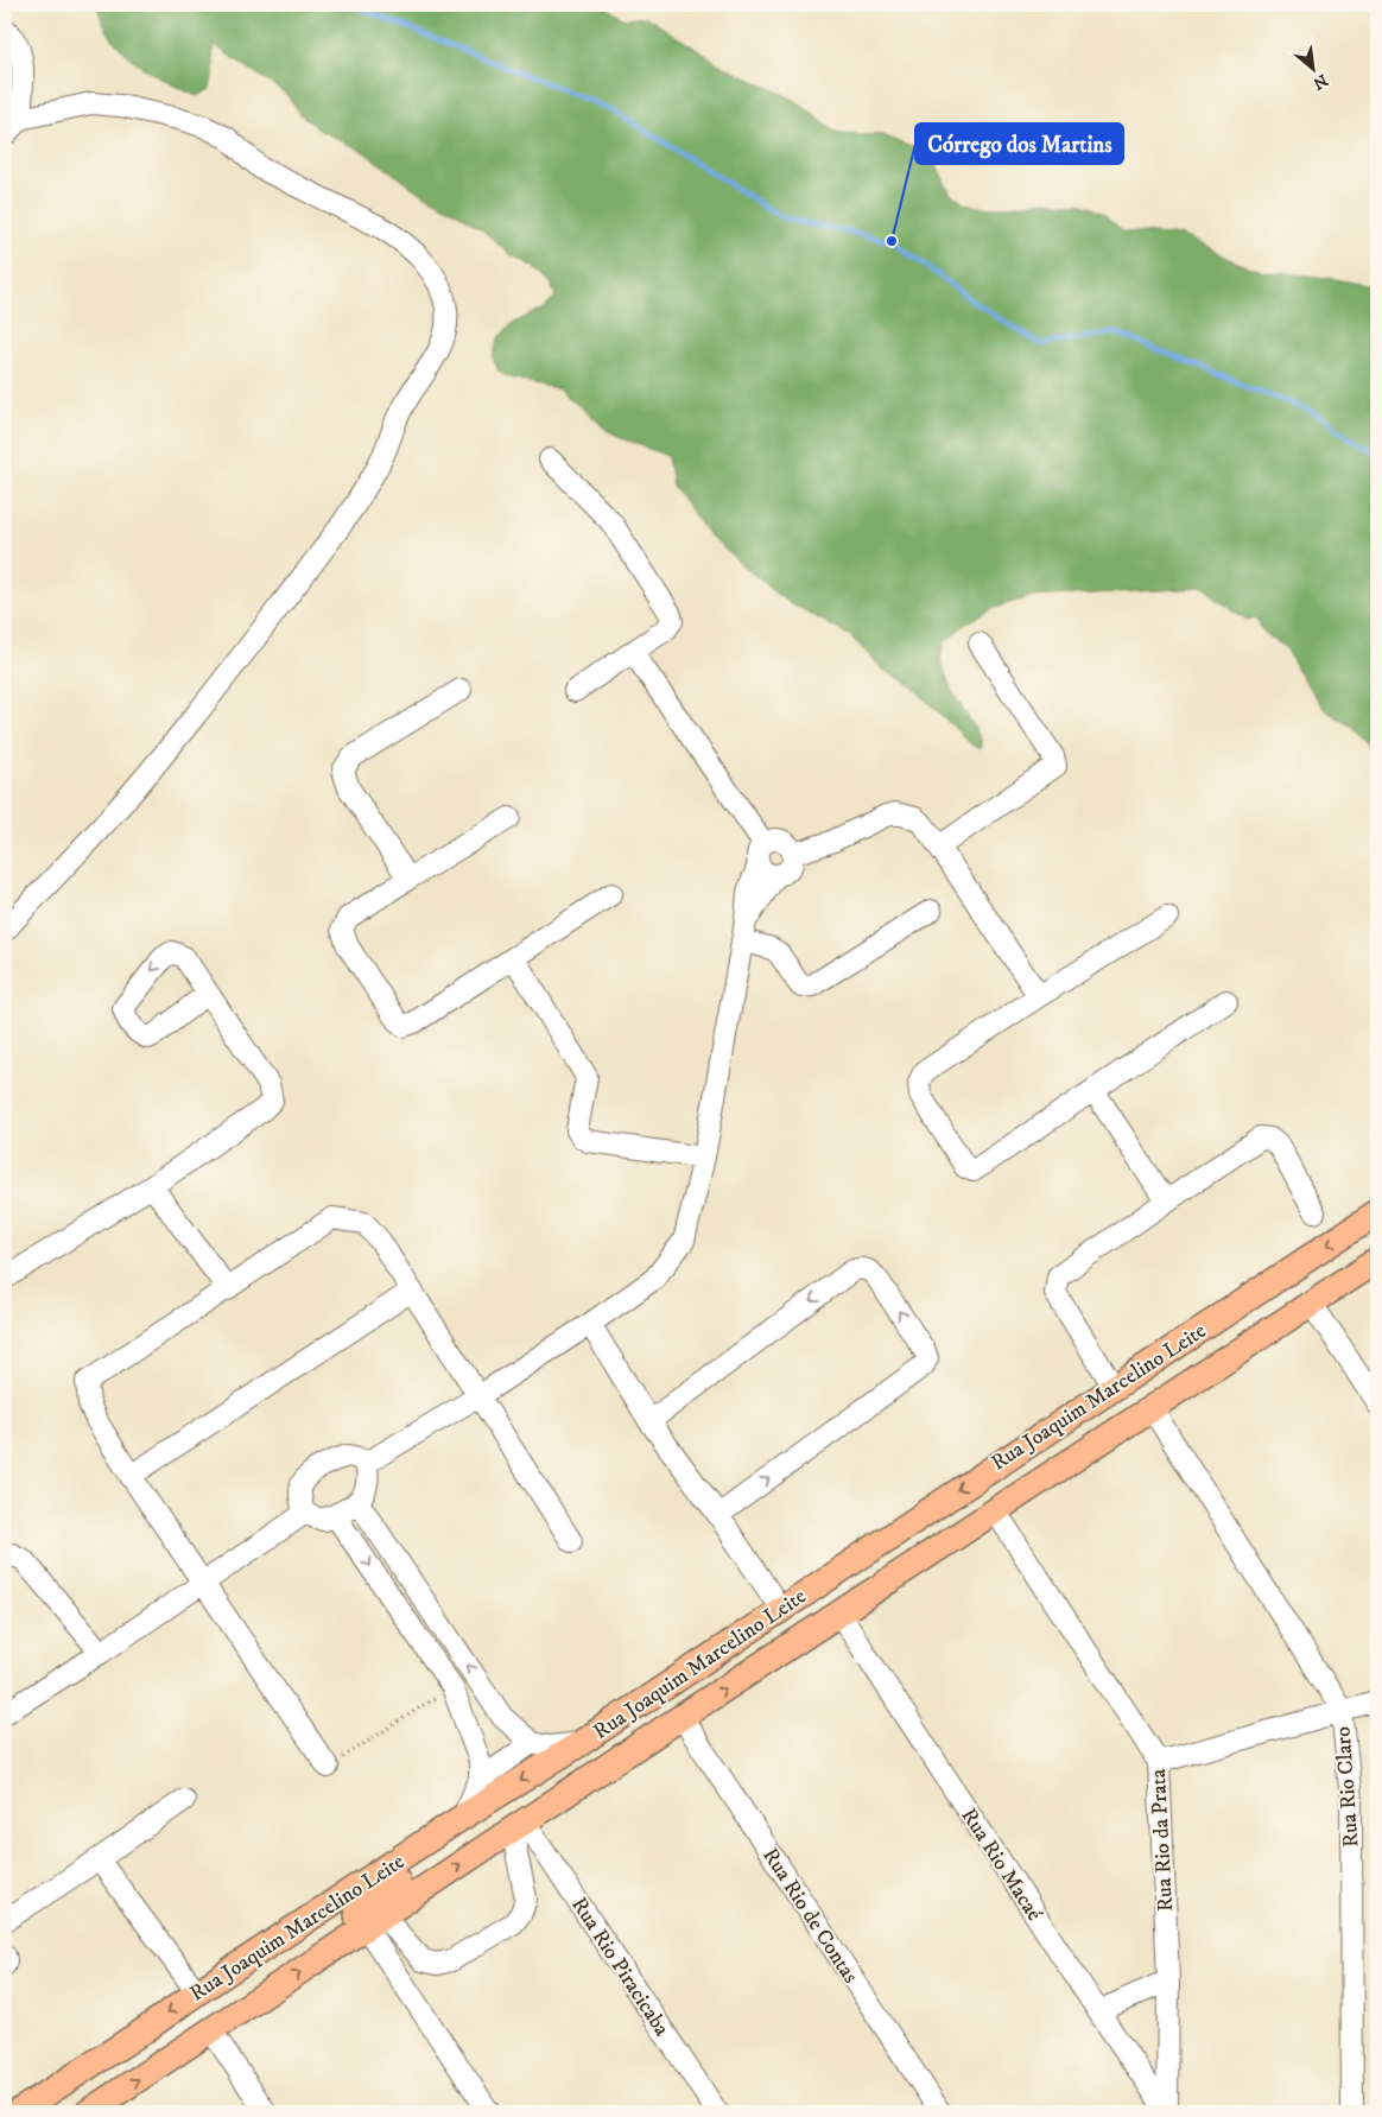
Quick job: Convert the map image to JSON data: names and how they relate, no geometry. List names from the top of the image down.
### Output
{
  "streets": {
    "main road": ["Rua Joaquim Marcelino Leite"],
    "street": [
      "Rua Rio Claro",
      "Rua Rio da Prata",
      "Rua Rio Macaé",
      "Rua Rio de Contas",
      "Rua Rio Piracicaba"
    ]
  },
  "crossings": [
    ["Rua Joaquim Marcelino Leite", "Rua Rio Claro"],
    ["Rua Joaquim Marcelino Leite", "Rua Rio da Prata"],
    ["Rua Joaquim Marcelino Leite", "Rua Rio Macaé"],
    ["Rua Joaquim Marcelino Leite", "Rua Rio de Contas"],
    ["Rua Joaquim Marcelino Leite", "Rua Rio Piracicaba"],
    ["Rua Rio da Prata", "Rua Rio Macaé"]
  ],
  "places": ["Córrego dos Martins"],
  "north": "bottom right"
}
